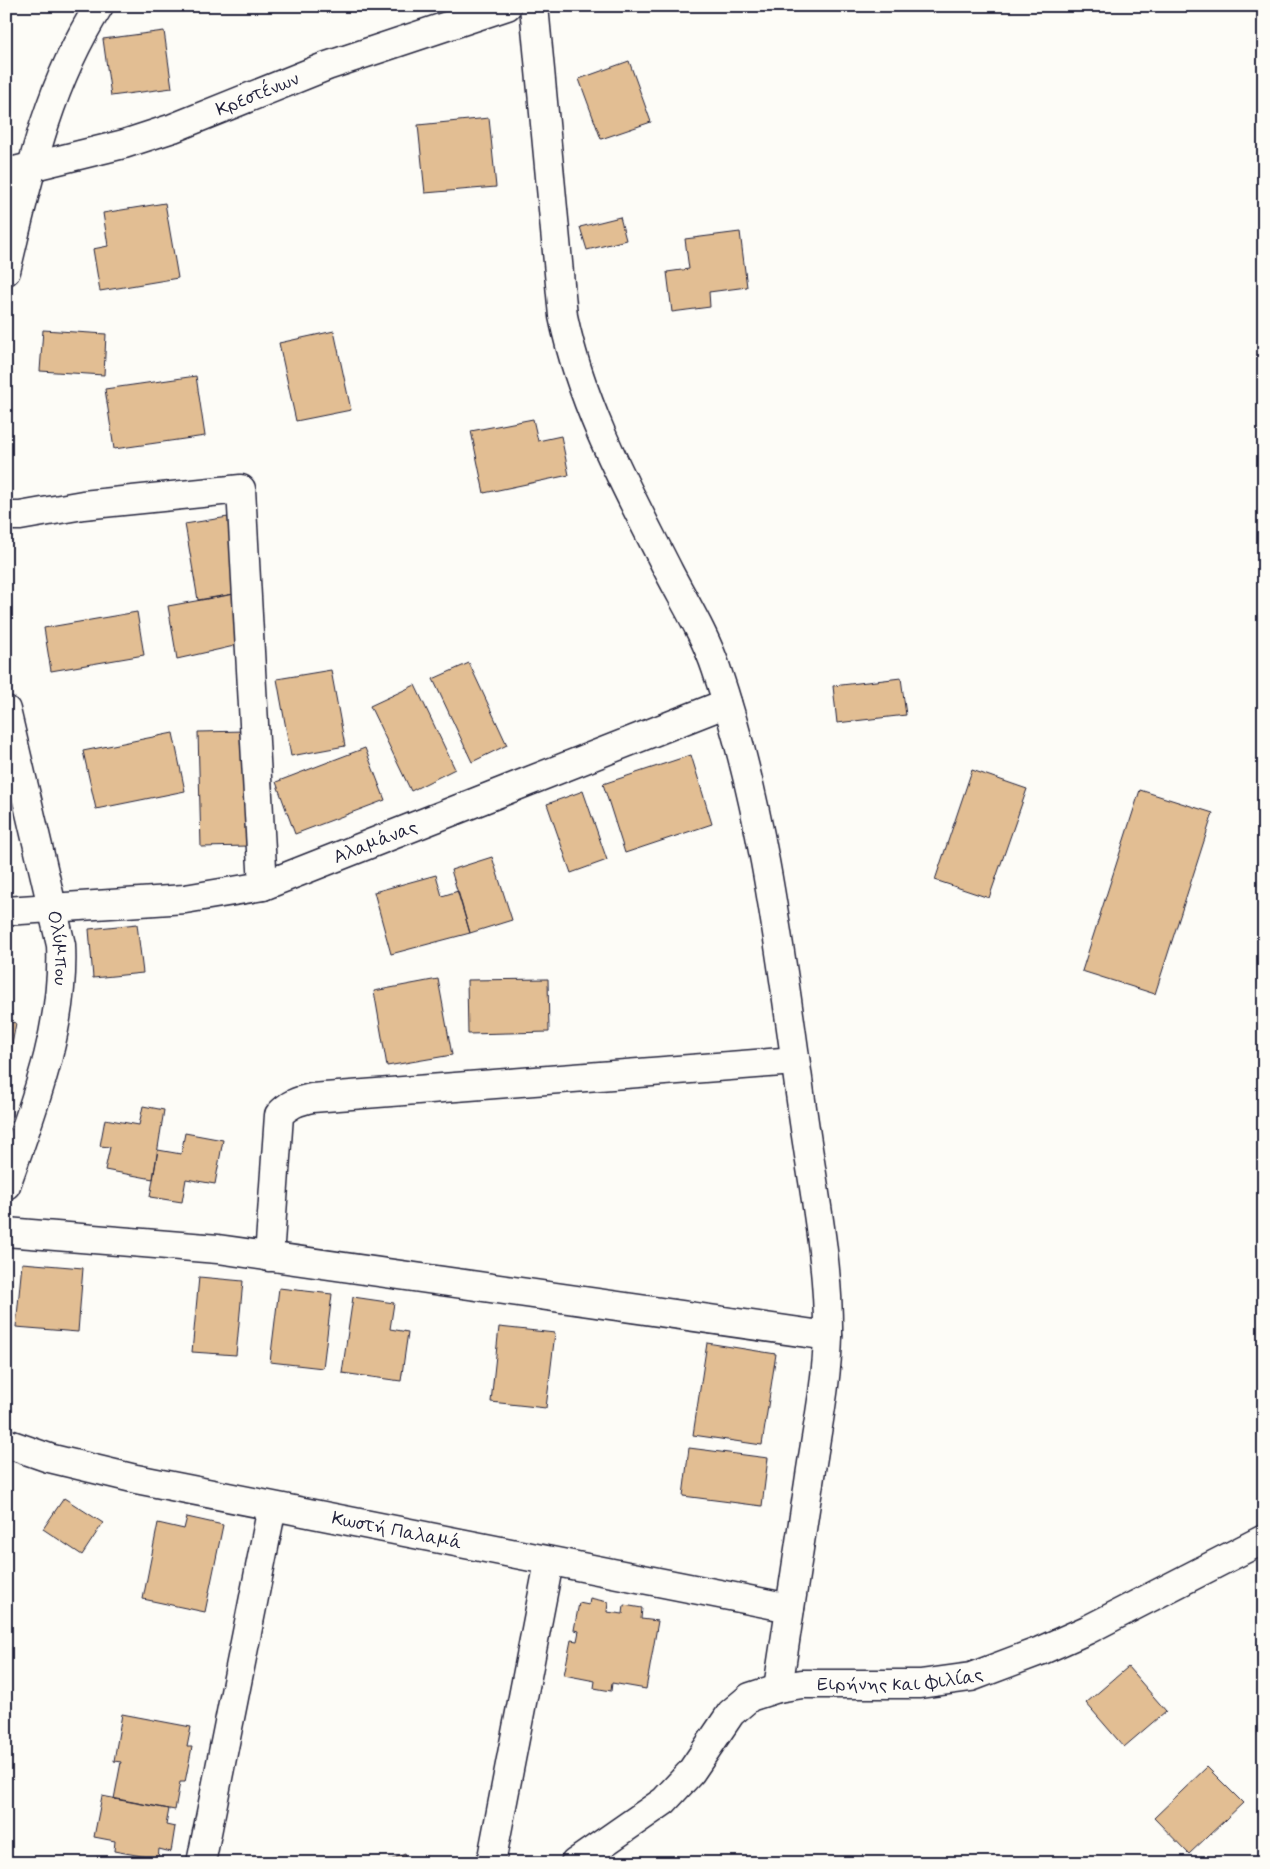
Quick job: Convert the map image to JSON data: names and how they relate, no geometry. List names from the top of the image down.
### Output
{
  "streets": {
    "street": [
      "Κρεστένων",
      "Αλαμάνας",
      "Ολύμπου",
      "Κωστή Παλαμά",
      "Ειρήνης και Φιλίας"
    ]
  },
  "crossings": [
    ["Αλαμάνας", "Ολύμπου"]
  ]
}
